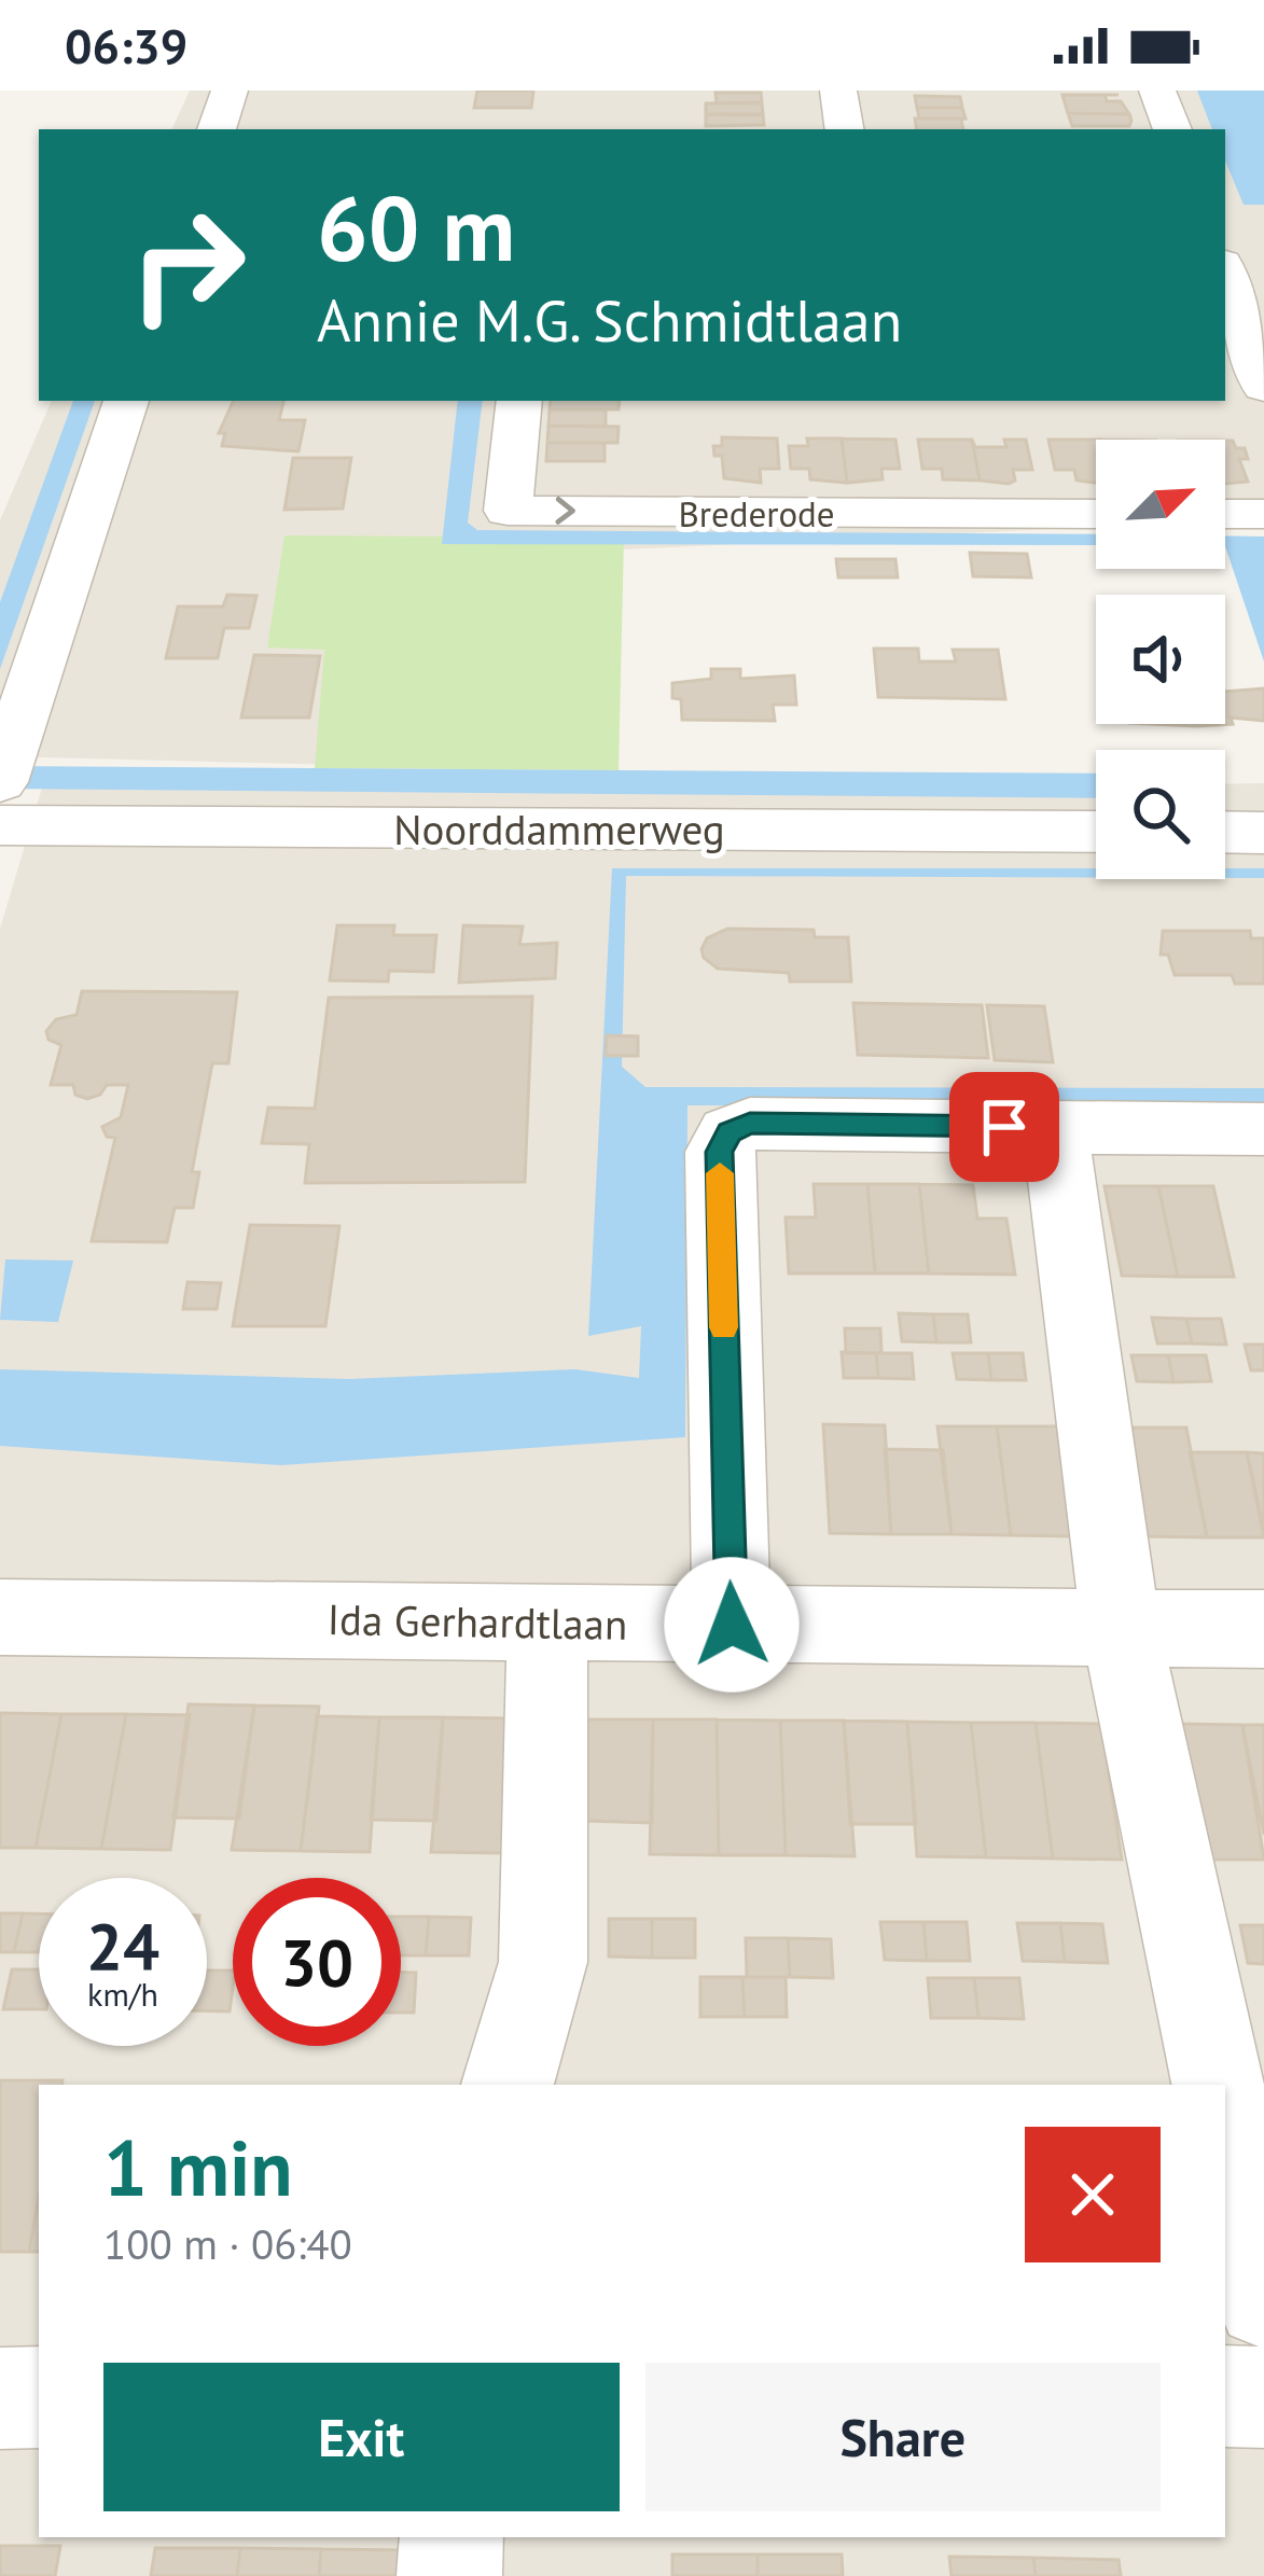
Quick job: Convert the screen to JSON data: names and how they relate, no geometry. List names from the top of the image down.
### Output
{
  "streets": {
    "street": ["Brederode", "Noorddammerweg", "Ida Gerhardtlaan"]
  },
  "one_way": ["Brederode"],
  "north": "top right",
  "page": {
    "status": "06:39",
    "turn": ["60 m", "Annie M.G. Schmidtlaan"],
    "speed": "24 km/h",
    "limit": "30",
    "heading": ["1 min", "100 m · 06:40"],
    "buttons": ["Exit", "Share"]
  }
}
